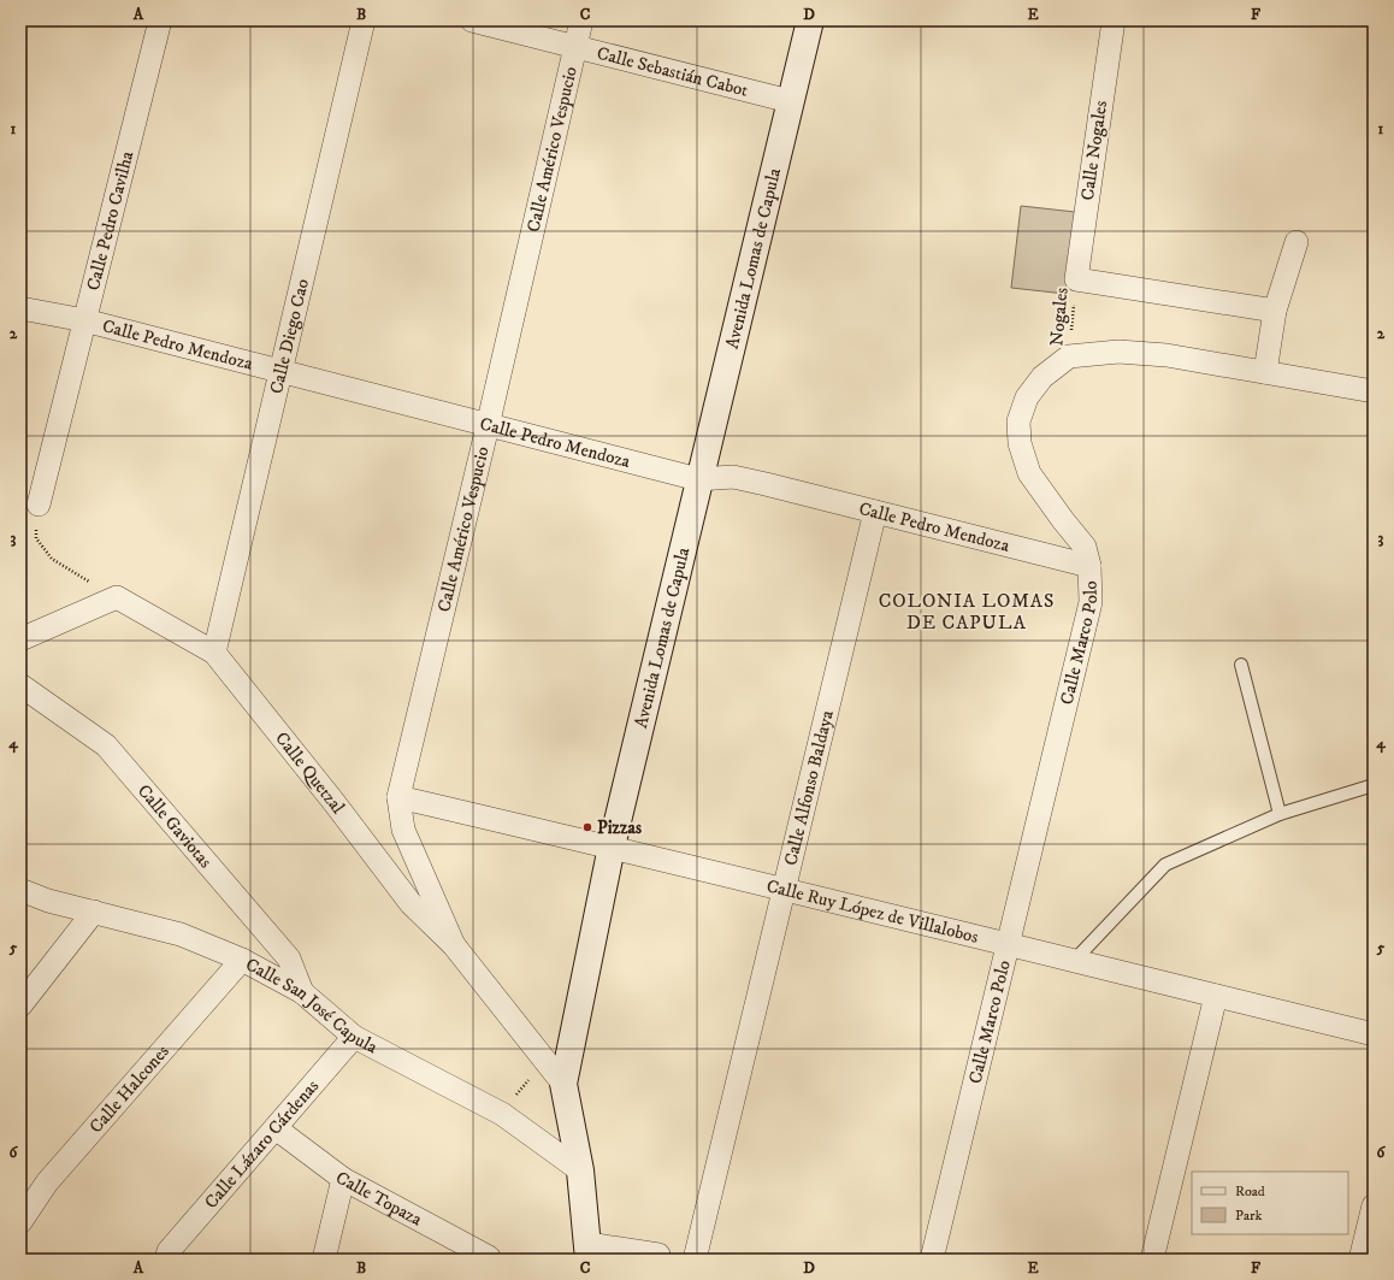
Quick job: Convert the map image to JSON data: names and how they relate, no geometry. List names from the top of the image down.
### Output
{
  "streets": {
    "street": [
      "Calle Sebastián Cabot",
      "Calle Américo Vespucio",
      "Calle Nogales",
      "Calle Pedro Cavilha",
      "Avenida Lomas de Capula",
      "Calle Diego Cao",
      "Calle Pedro Mendoza",
      "Calle Marco Polo",
      "Calle Quetzal",
      "Calle Alfonso Baldaya",
      "Calle Gaviotas",
      "Calle Ruy López de Villalobos",
      "Calle San José Capula",
      "Calle Halcones",
      "Calle Lázaro Cárdenas",
      "Calle Topaza"
    ],
    "path": ["Nogales"]
  },
  "crossings": [
    ["Calle Sebastián Cabot", "Calle Américo Vespucio"],
    ["Calle Sebastián Cabot", "Avenida Lomas de Capula"],
    ["Calle Américo Vespucio", "Calle Pedro Mendoza"],
    ["Calle Américo Vespucio", "Calle Quetzal"],
    ["Calle Américo Vespucio", "Calle Ruy López de Villalobos"],
    ["Calle Nogales", "Nogales"],
    ["Calle Pedro Cavilha", "Calle Pedro Mendoza"],
    ["Avenida Lomas de Capula", "Calle Pedro Mendoza"],
    ["Avenida Lomas de Capula", "Calle Quetzal"],
    ["Avenida Lomas de Capula", "Calle Ruy López de Villalobos"],
    ["Avenida Lomas de Capula", "Calle San José Capula"],
    ["Nogales", "Calle Marco Polo"],
    ["Calle Diego Cao", "Calle Pedro Mendoza"],
    ["Calle Diego Cao", "Calle Quetzal"],
    ["Calle Pedro Mendoza", "Calle Marco Polo"],
    ["Calle Pedro Mendoza", "Calle Alfonso Baldaya"],
    ["Calle Marco Polo", "Calle Ruy López de Villalobos"],
    ["Calle Alfonso Baldaya", "Calle Ruy López de Villalobos"],
    ["Calle Gaviotas", "Calle San José Capula"],
    ["Calle San José Capula", "Calle Halcones"],
    ["Calle San José Capula", "Calle Lázaro Cárdenas"],
    ["Calle Lázaro Cárdenas", "Calle Topaza"]
  ],
  "districts": ["COLONIA LOMAS DE CAPULA"],
  "places": ["Pizzas"],
  "legend": ["Road", "Park"],
  "grid": {
    "columns": [
      "A",
      "B",
      "C",
      "D",
      "E",
      "F"
    ],
    "rows": [
      "1",
      "2",
      "3",
      "4",
      "5",
      "6"
    ]
  }
}
